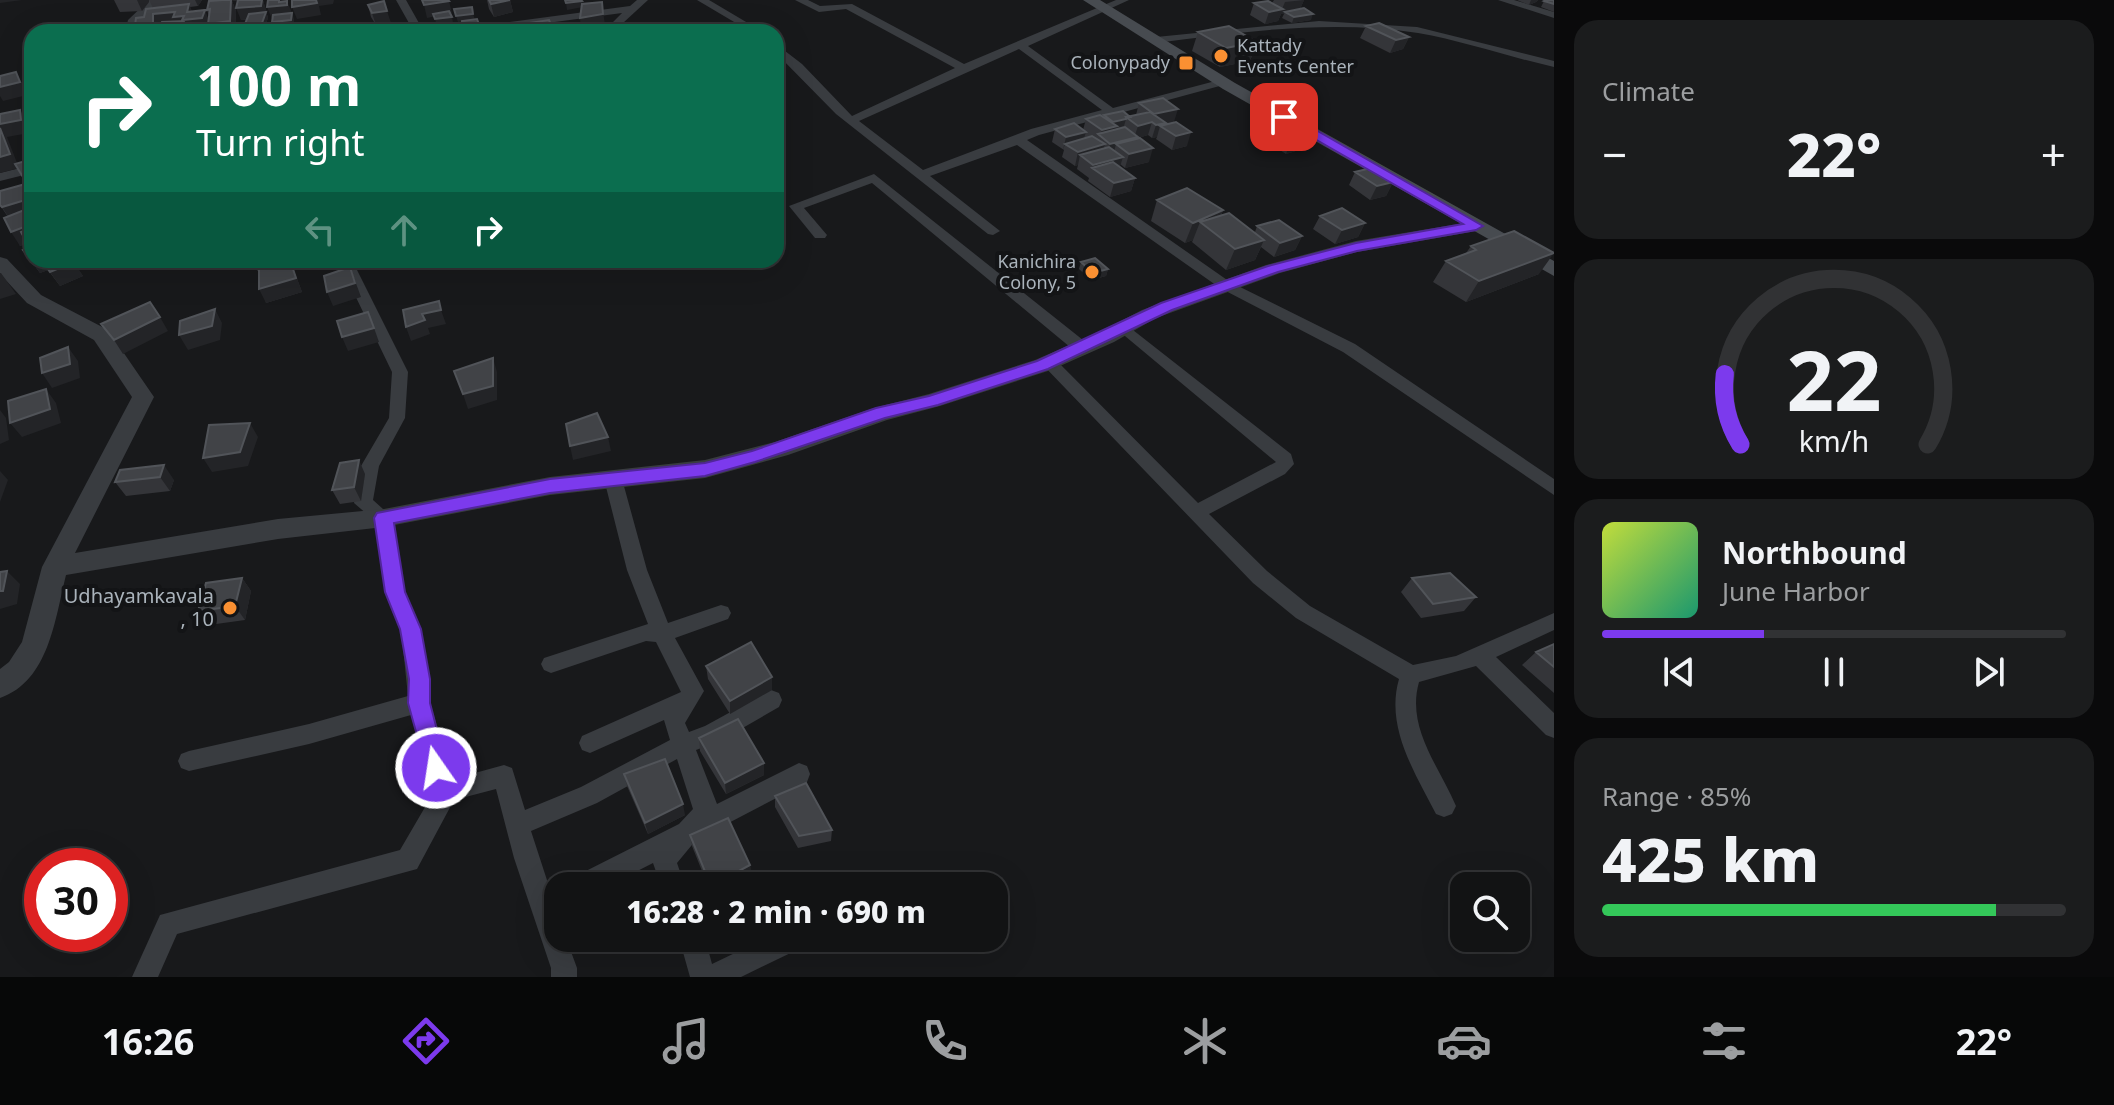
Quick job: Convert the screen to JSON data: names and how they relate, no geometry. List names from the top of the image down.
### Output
{
  "places": {
    "other": ["Kattady Events Center", "Kanichira Colony, 5", "Udhayamkavala , 10"],
    "transit": ["Colonypady"]
  },
  "page": {
    "tile": [
      "Climate",
      ["Range · 85%", "425 km"]
    ],
    "turn": ["100 m", "Turn right"],
    "heat": ["−", "22°", "+"],
    "song": ["Northbound", "June Harbor"],
    "limit": "30",
    "trip": "16:28 · 2 min · 690 m",
    "tabs": ["16:26", "22°"],
    "gauge": ["22", "km/h"]
  }
}
